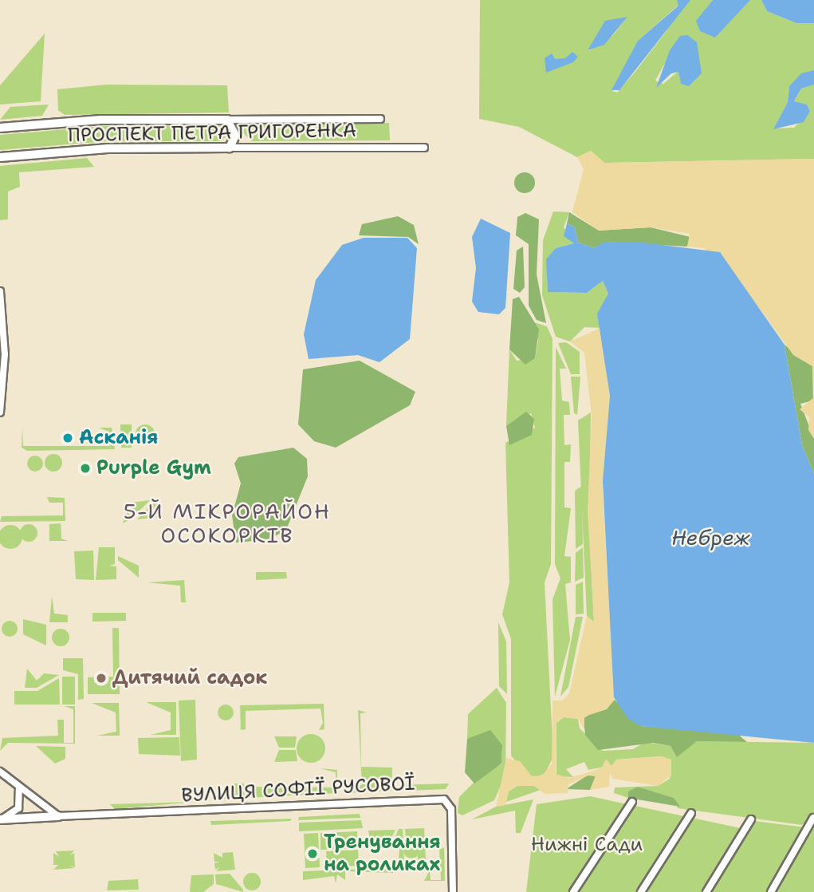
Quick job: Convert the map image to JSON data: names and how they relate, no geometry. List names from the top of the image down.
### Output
{
  "streets": {
    "street": ["ПРОСПЕКТ ПЕТРА ГРИГОРЕНКА", "ВУЛИЦЯ СОФІЇ РУСОВОЇ"]
  },
  "districts": ["5-Й МІКРОРАЙОН ОСОКОРКІВ"],
  "water": ["Небреж"],
  "parks": ["Нижні Сади"],
  "places": [
    "Асканія",
    "Purple Gym",
    "Дитячий садок",
    "Тренування на роликах"
  ]
}
